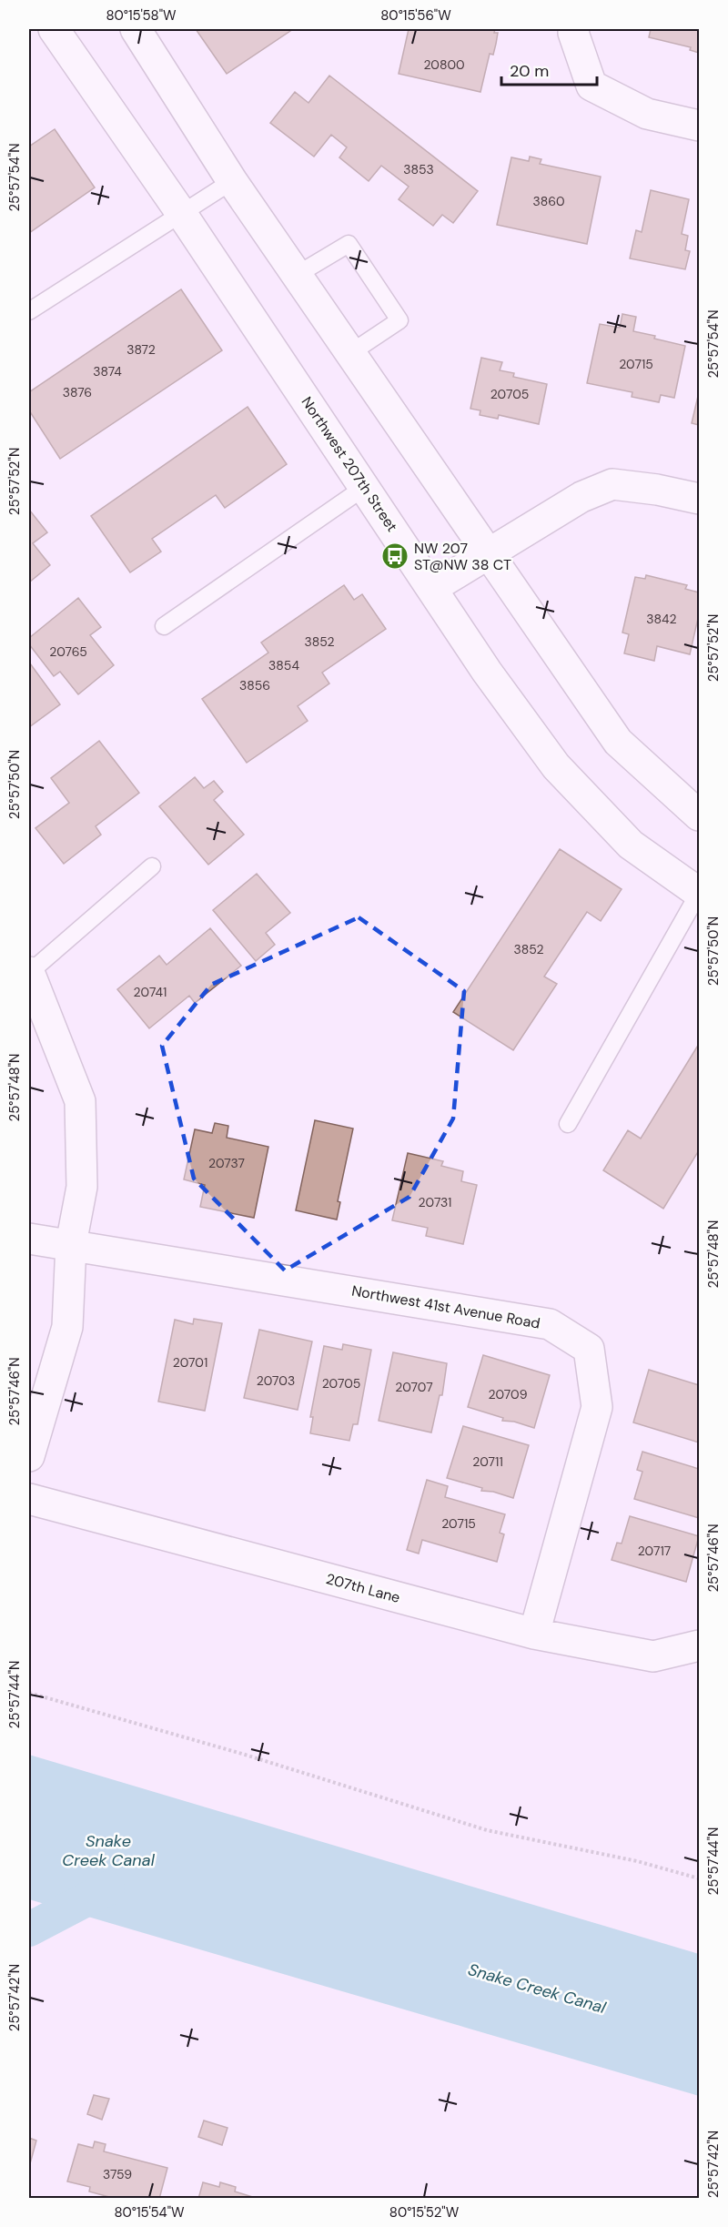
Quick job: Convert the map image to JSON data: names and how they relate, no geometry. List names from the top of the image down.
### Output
{
  "streets": {
    "street": ["Northwest 207th Street", "Northwest 41st Avenue Road", "207th Lane"]
  },
  "crossings": [
    ["Northwest 41st Avenue Road", "207th Lane"]
  ],
  "water": ["Snake Creek Canal"],
  "places": {
    "bus stop": ["NW 207 ST@NW 38 CT"]
  },
  "house_numbers": [
    "20800",
    "3853",
    "3860",
    "3872",
    "20715",
    "3874",
    "3876",
    "20705",
    "3842",
    "3852",
    "20765",
    "3854",
    "3856",
    "3852",
    "20741",
    "20737",
    "20731",
    "20701",
    "20703",
    "20705",
    "20707",
    "20709",
    "20711",
    "20715",
    "20717",
    "3759"
  ],
  "scale_bar": "20 m",
  "coordinates": [
    "80°15'58\"W",
    "80°15'56\"W",
    "25°57'54\"N",
    "25°57'52\"N",
    "25°57'50\"N",
    "25°57'48\"N",
    "25°57'46\"N",
    "25°57'44\"N",
    "25°57'42\"N",
    "80°15'54\"W",
    "80°15'52\"W"
  ]
}
